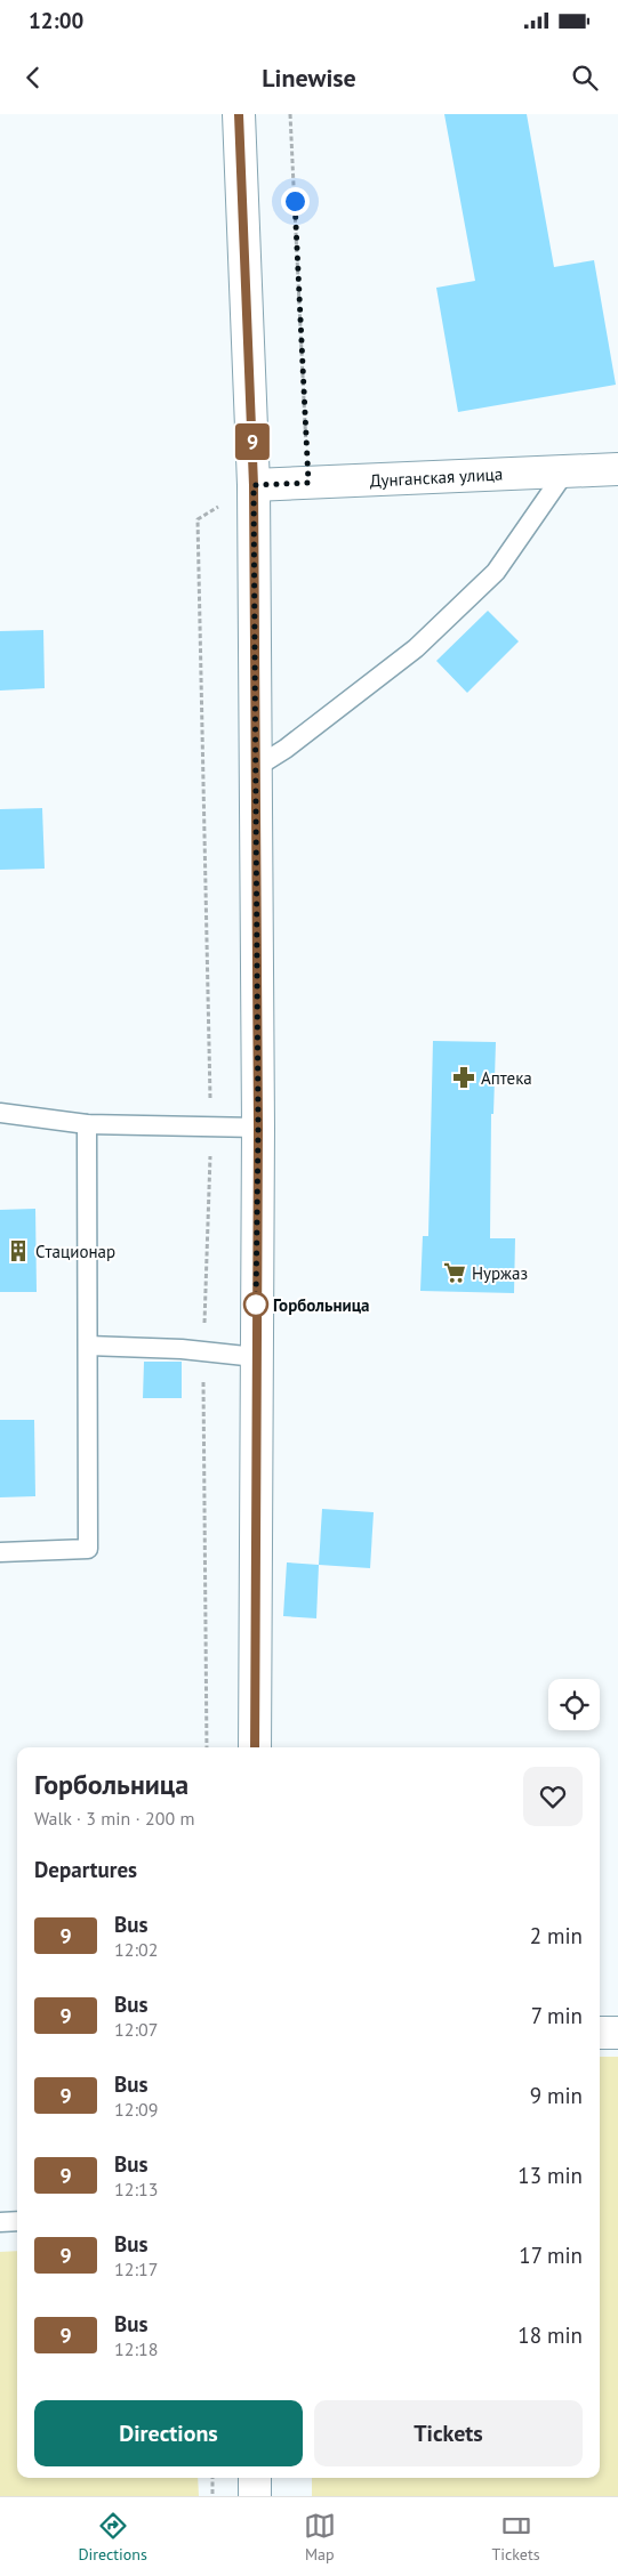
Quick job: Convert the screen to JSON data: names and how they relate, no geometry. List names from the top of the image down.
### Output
{
  "streets": {
    "main road": ["Дунганская улица"]
  },
  "places": {
    "pharmacy": ["Аптека"],
    "building": ["Cтационар"],
    "supermarket": ["Нуржаз"],
    "other": ["Горбольница"]
  },
  "lines": ["bus line 9"],
  "page": {
    "status": "12:00",
    "header": "Linewise",
    "on_map": "9",
    "heading": [
      ["Горбольница", "Walk · 3 min · 200 m"],
      "Departures"
    ],
    "list": [
      {
        "mark": "9",
        "name": "Bus",
        "note": "12:02",
        "value": "2 min"
      },
      {
        "mark": "9",
        "name": "Bus",
        "note": "12:07",
        "value": "7 min"
      },
      {
        "mark": "9",
        "name": "Bus",
        "note": "12:09",
        "value": "9 min"
      },
      {
        "mark": "9",
        "name": "Bus",
        "note": "12:13",
        "value": "13 min"
      },
      {
        "mark": "9",
        "name": "Bus",
        "note": "12:17",
        "value": "17 min"
      },
      {
        "mark": "9",
        "name": "Bus",
        "note": "12:18",
        "value": "18 min"
      }
    ],
    "buttons": ["Directions", "Tickets"],
    "tabs": ["Directions", "Map", "Tickets"]
  }
}
